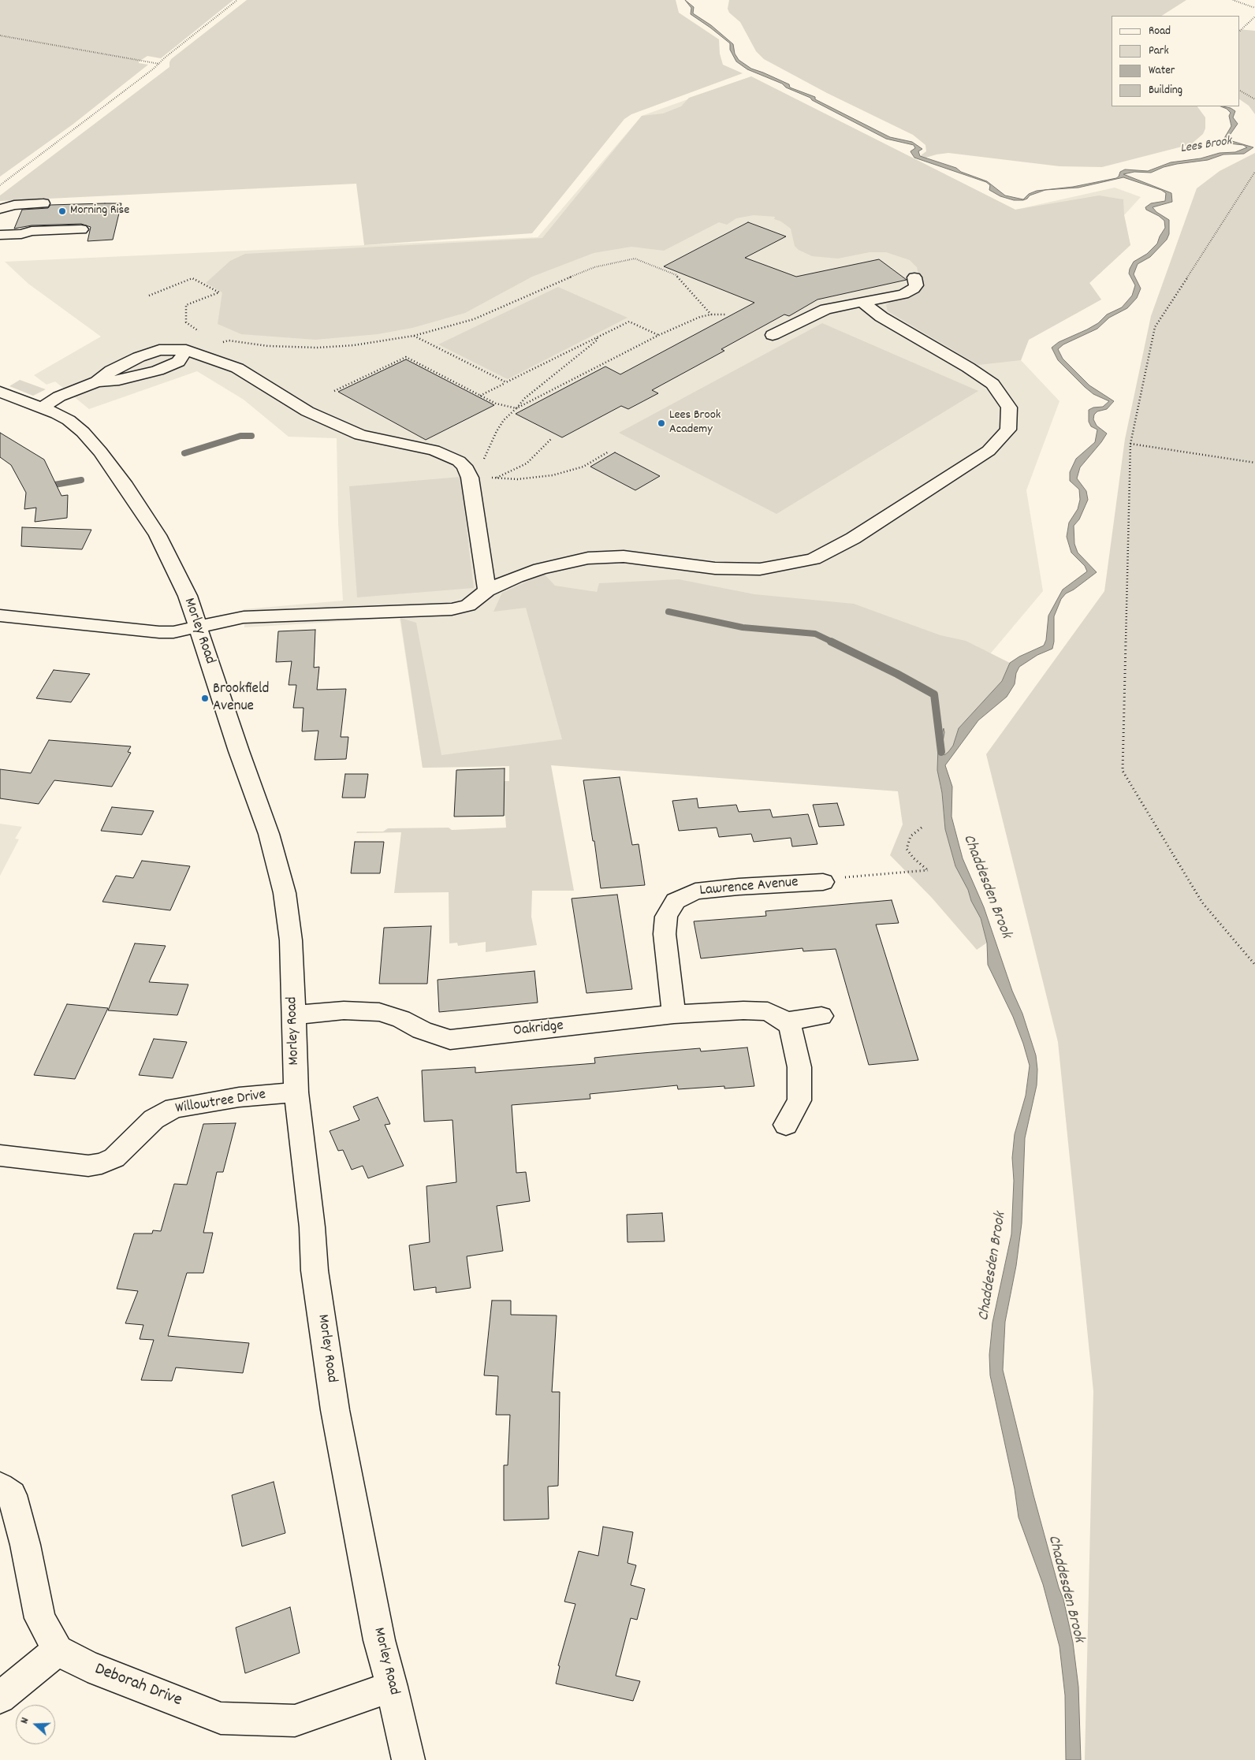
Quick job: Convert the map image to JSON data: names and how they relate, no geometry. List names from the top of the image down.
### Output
{
  "streets": {
    "street": [
      "Morley Road",
      "Lawrence Avenue",
      "Oakridge",
      "Willowtree Drive",
      "Deborah Drive"
    ]
  },
  "crossings": [
    ["Morley Road", "Oakridge"],
    ["Morley Road", "Willowtree Drive"],
    ["Morley Road", "Deborah Drive"],
    ["Lawrence Avenue", "Oakridge"]
  ],
  "water": ["Lees Brook", "Chaddesden Brook"],
  "places": ["Morning Rise", "Lees Brook Academy", "Brookfield Avenue"],
  "legend": [
    "Road",
    "Park",
    "Water",
    "Building"
  ],
  "north": "left"
}
